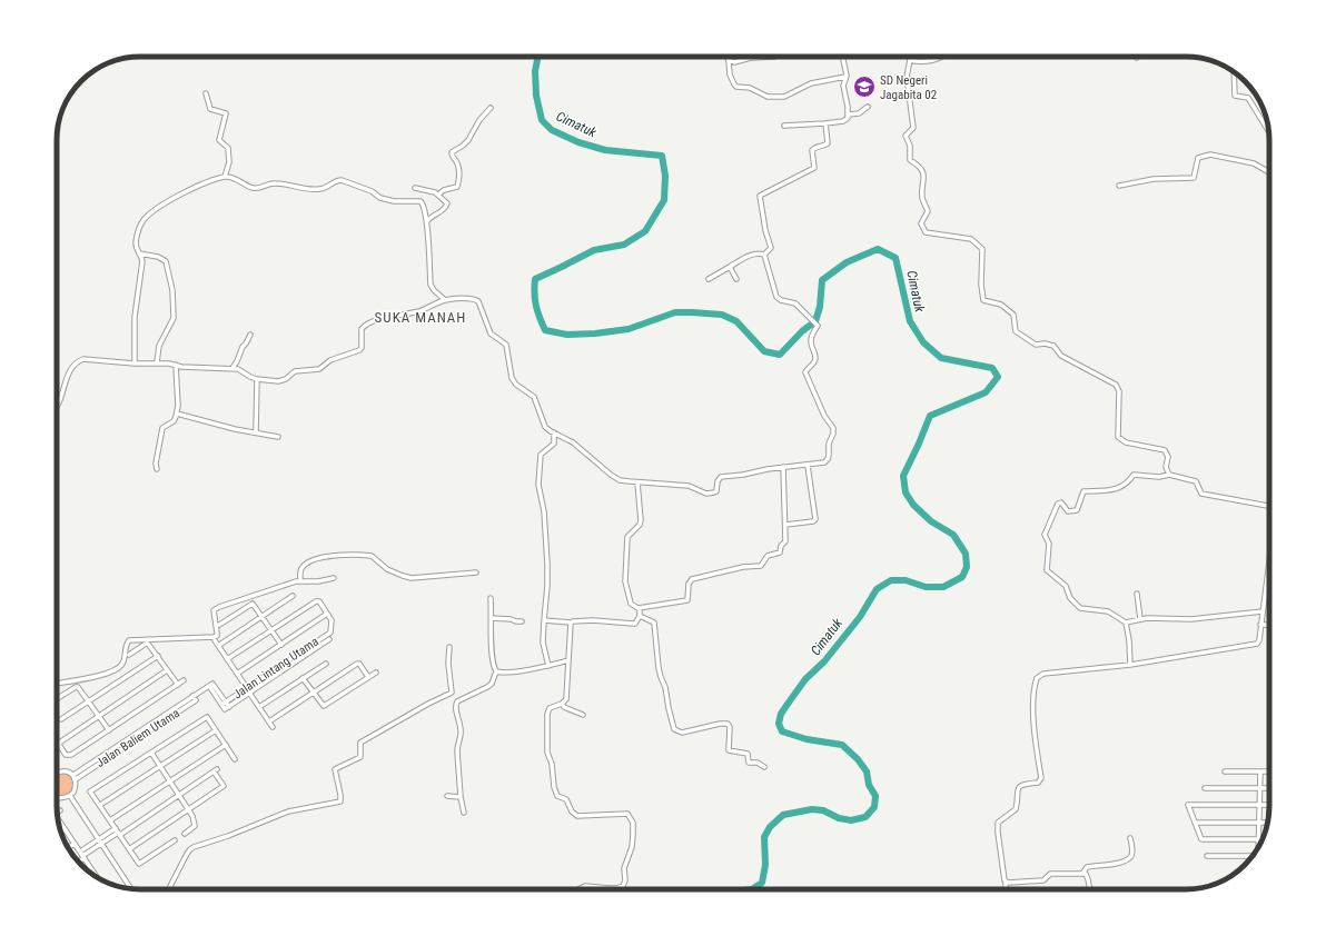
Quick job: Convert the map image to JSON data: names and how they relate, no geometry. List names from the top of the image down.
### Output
{
  "streets": {
    "street": ["Jalan Lintang Utama", "Jalan Baliem Utama"]
  },
  "crossings": [
    ["Jalan Lintang Utama", "Jalan Baliem Utama"]
  ],
  "districts": ["SUKA MANAH"],
  "water": ["Cimatuk"],
  "places": {
    "school or university": ["SD Negeri Jagabita 02"]
  }
}
